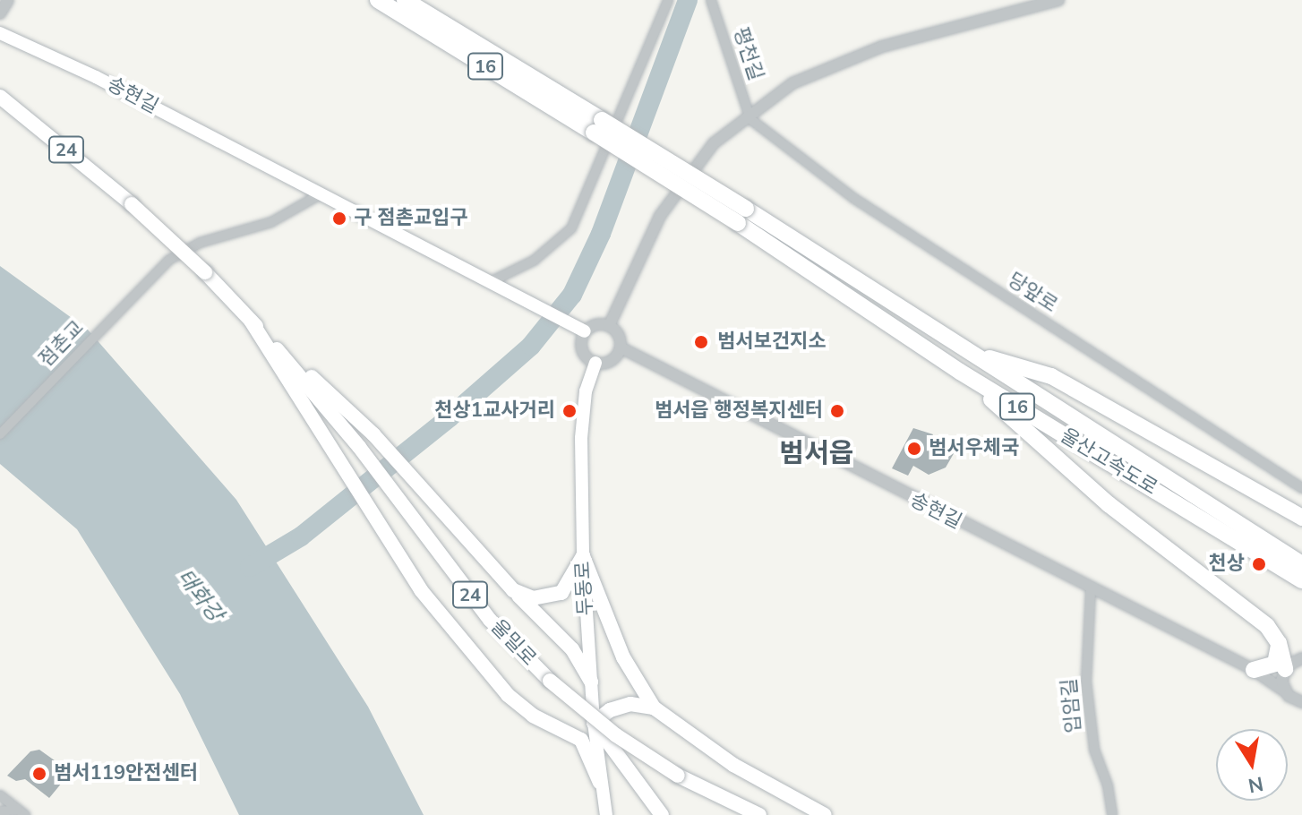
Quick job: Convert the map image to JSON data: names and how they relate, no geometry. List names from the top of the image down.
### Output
{
  "streets": {
    "highway": ["16", "울산고속도로"],
    "main road": [
      "송현길",
      "24",
      "두동로",
      "울밀로"
    ],
    "street": [
      "평천길",
      "당앞로",
      "점촌교",
      "입암길"
    ]
  },
  "crossings": [
    ["평천길", "당앞로"],
    ["16", "울산고속도로"],
    ["송현길", "점촌교"],
    ["송현길", "두동로"],
    ["송현길", "입암길"],
    ["24", "울밀로"]
  ],
  "districts": ["범서읍"],
  "water": ["태화강"],
  "places": [
    "구 점촌교입구",
    "범서보건지소",
    "천상1교사거리",
    "범서읍 행정복지센터",
    "범서우체국",
    "천상",
    "범서119안전센터"
  ],
  "north": "bottom"
}
